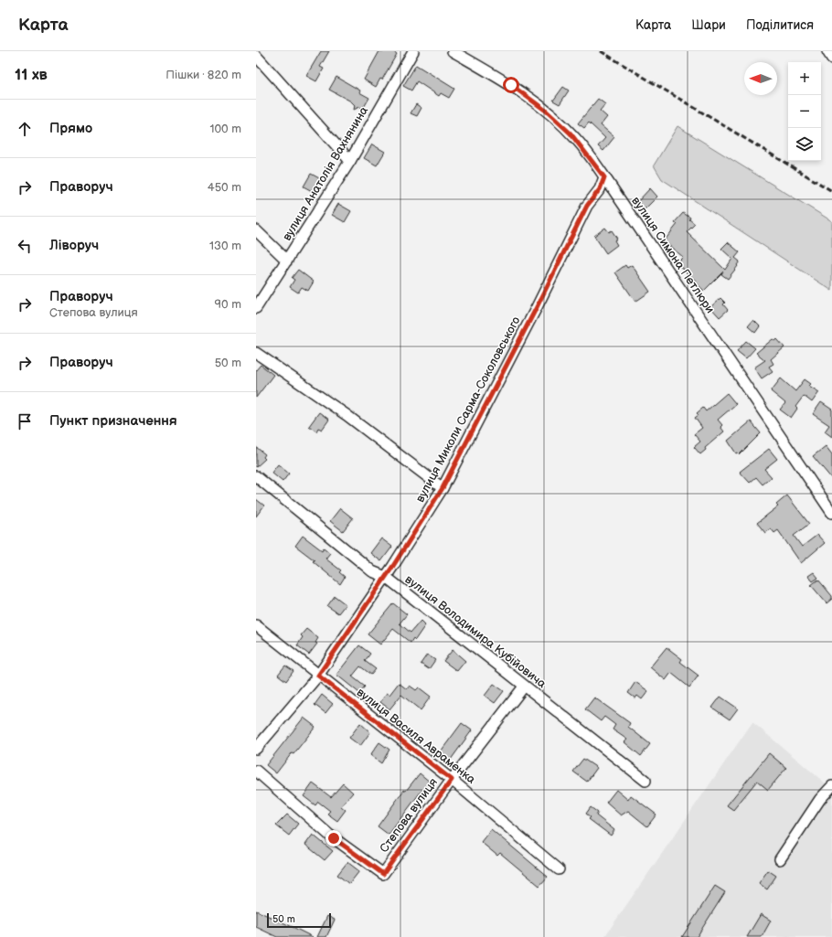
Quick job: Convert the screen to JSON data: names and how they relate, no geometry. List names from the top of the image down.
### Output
{
  "streets": {
    "street": [
      "вулиця Анатолія Вахнянина",
      "вулиця Симона Петлюри",
      "вулиця Миколи Сарма-Соколовського",
      "вулиця Володимира Кубійовича",
      "вулиця Василя Авраменка",
      "Степова вулиця"
    ]
  },
  "crossings": [
    ["вулиця Симона Петлюри", "вулиця Миколи Сарма-Соколовського"],
    ["вулиця Миколи Сарма-Соколовського", "вулиця Володимира Кубійовича"],
    ["вулиця Миколи Сарма-Соколовського", "вулиця Василя Авраменка"],
    ["вулиця Володимира Кубійовича", "Степова вулиця"],
    ["вулиця Василя Авраменка", "Степова вулиця"]
  ],
  "scale_bar": "50 m",
  "north": "left",
  "page": {
    "header": "Карта",
    "nav": ["Карта", "Шари", "Поділитися"],
    "heading": ["11 хв", "Пішки · 820 m"],
    "map_buttons": ["+", "−"],
    "list": [
      ["Прямо", "100 m"],
      ["Праворуч", "450 m"],
      ["Ліворуч", "130 m"],
      ["Праворуч", "Степова вулиця", "90 m"],
      ["Праворуч", "50 m"],
      "Пункт призначення"
    ],
    "scale": "50 m"
  }
}
